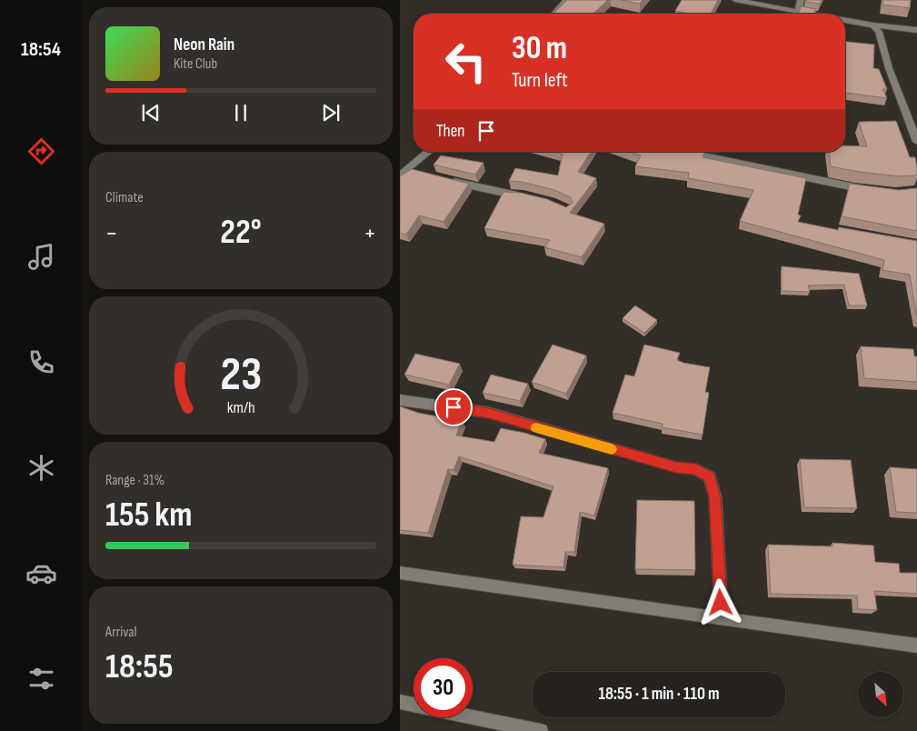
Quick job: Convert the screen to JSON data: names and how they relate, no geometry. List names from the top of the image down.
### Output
{
  "north": "bottom right",
  "page": {
    "tabs": "18:54",
    "turn": ["30 m", "Turn left"],
    "song": ["Neon Rain", "Kite Club"],
    "then": "Then",
    "tile": [
      "Climate",
      ["Range · 31%", "155 km"],
      ["Arrival", "18:55"]
    ],
    "heat": ["−", "22°", "+"],
    "limit": "30",
    "trip": "18:55 · 1 min · 110 m",
    "gauge": ["23", "km/h"]
  }
}
